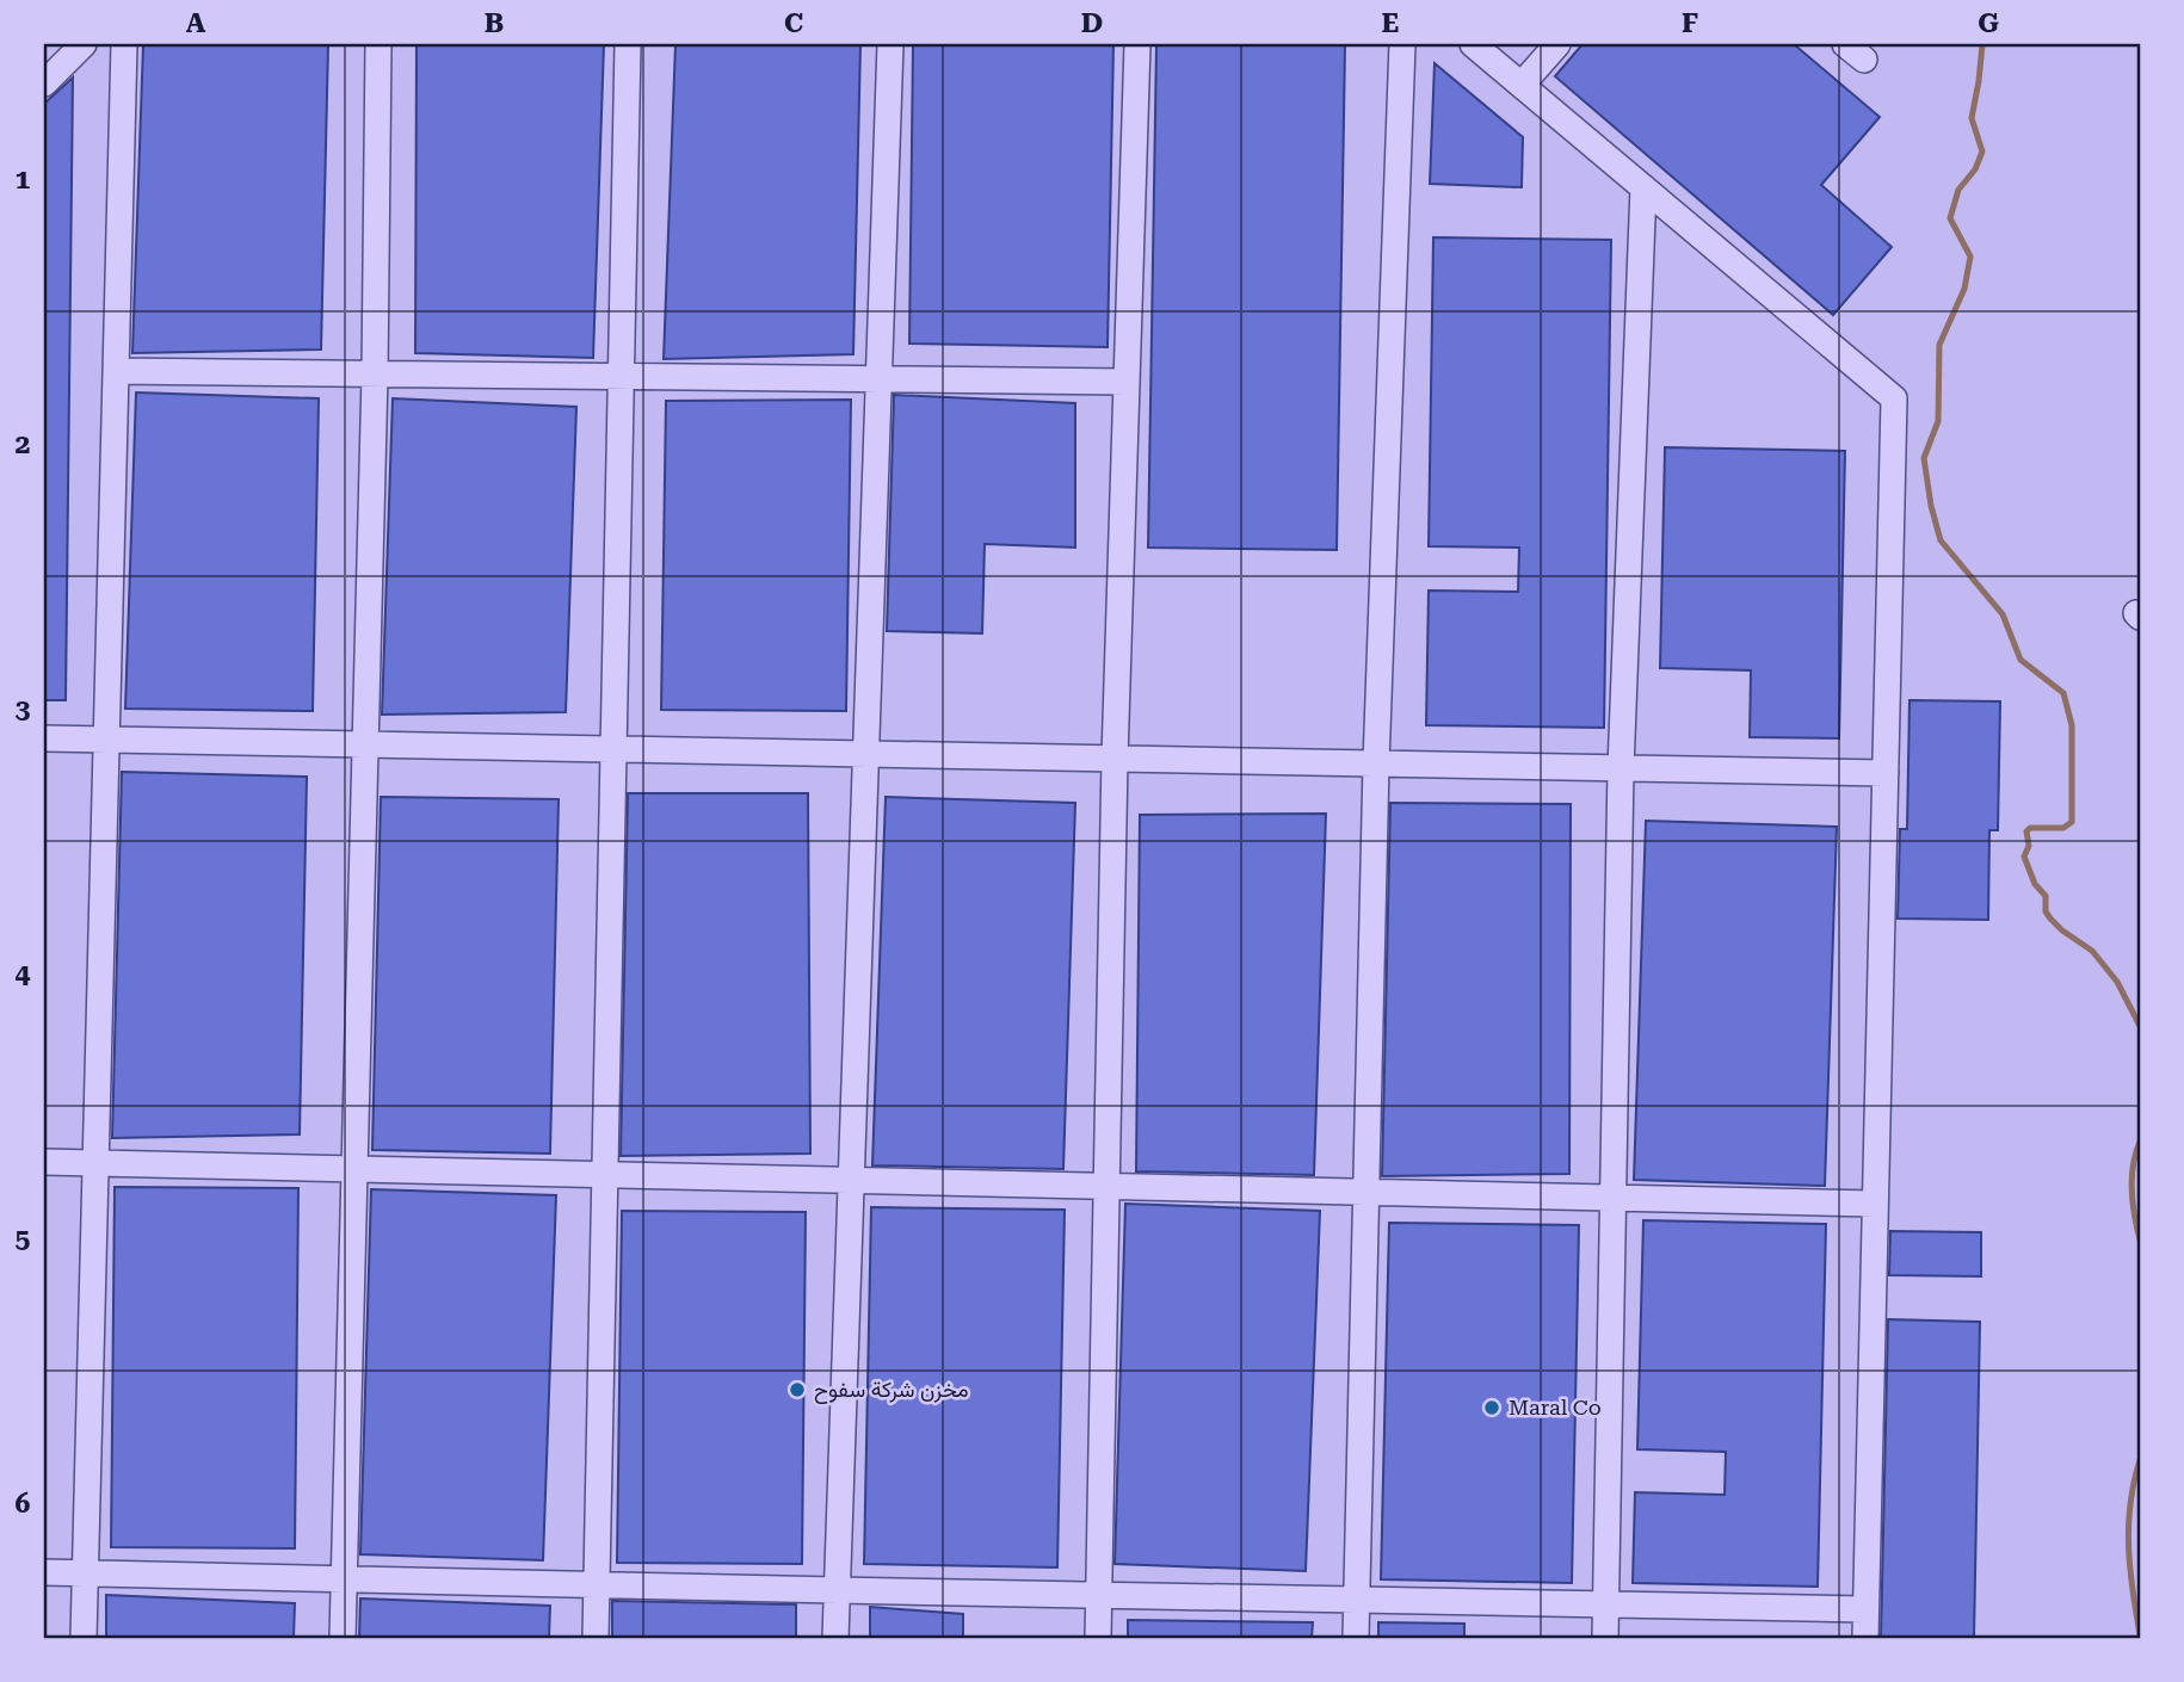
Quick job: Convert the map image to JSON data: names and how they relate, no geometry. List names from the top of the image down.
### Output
{
  "places": ["مخزن شركة سفوح", "Maral Co"],
  "grid": {
    "columns": [
      "A",
      "B",
      "C",
      "D",
      "E",
      "F",
      "G"
    ],
    "rows": [
      "1",
      "2",
      "3",
      "4",
      "5",
      "6"
    ]
  }
}
